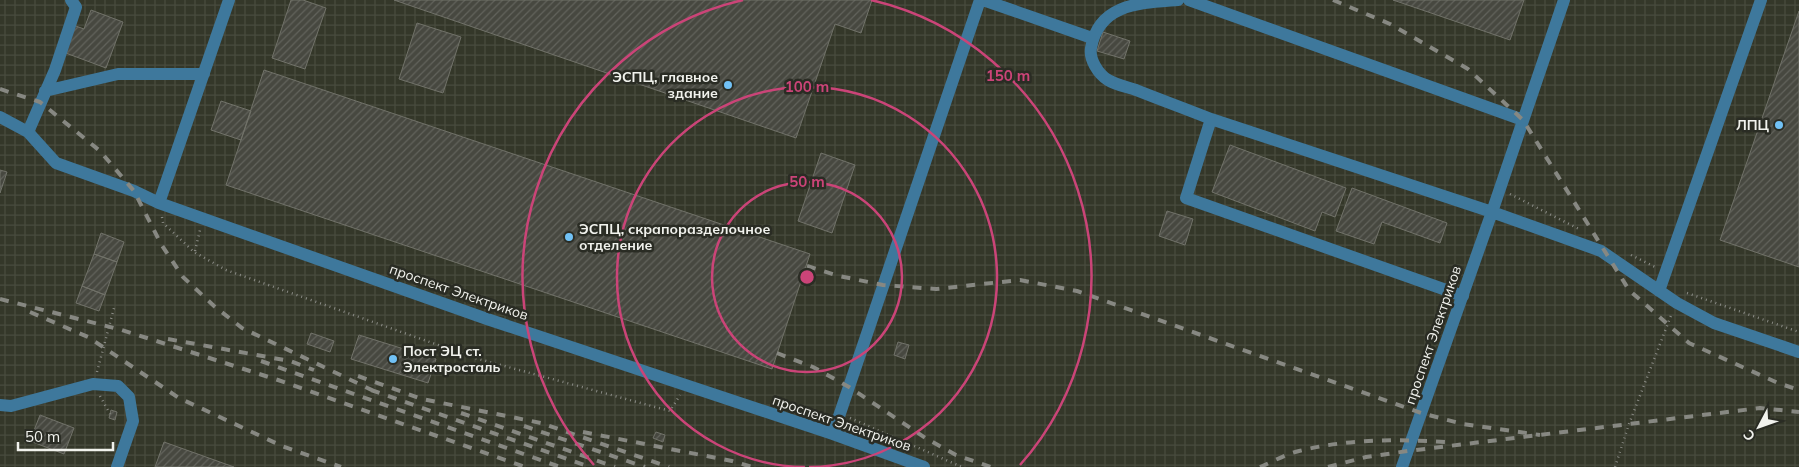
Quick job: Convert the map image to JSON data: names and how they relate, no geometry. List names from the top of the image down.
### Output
{
  "streets": {
    "street": ["проспект Электриков"]
  },
  "places": [
    "ЭСПЦ, главное здание",
    "ЛПЦ",
    "ЭСПЦ, скрапоразделочное отделение",
    "Пост ЭЦ ст. Электросталь"
  ],
  "scale_bar": "50 m",
  "north": "bottom left",
  "rings": ["150 m", "100 m", "50 m"]
}
